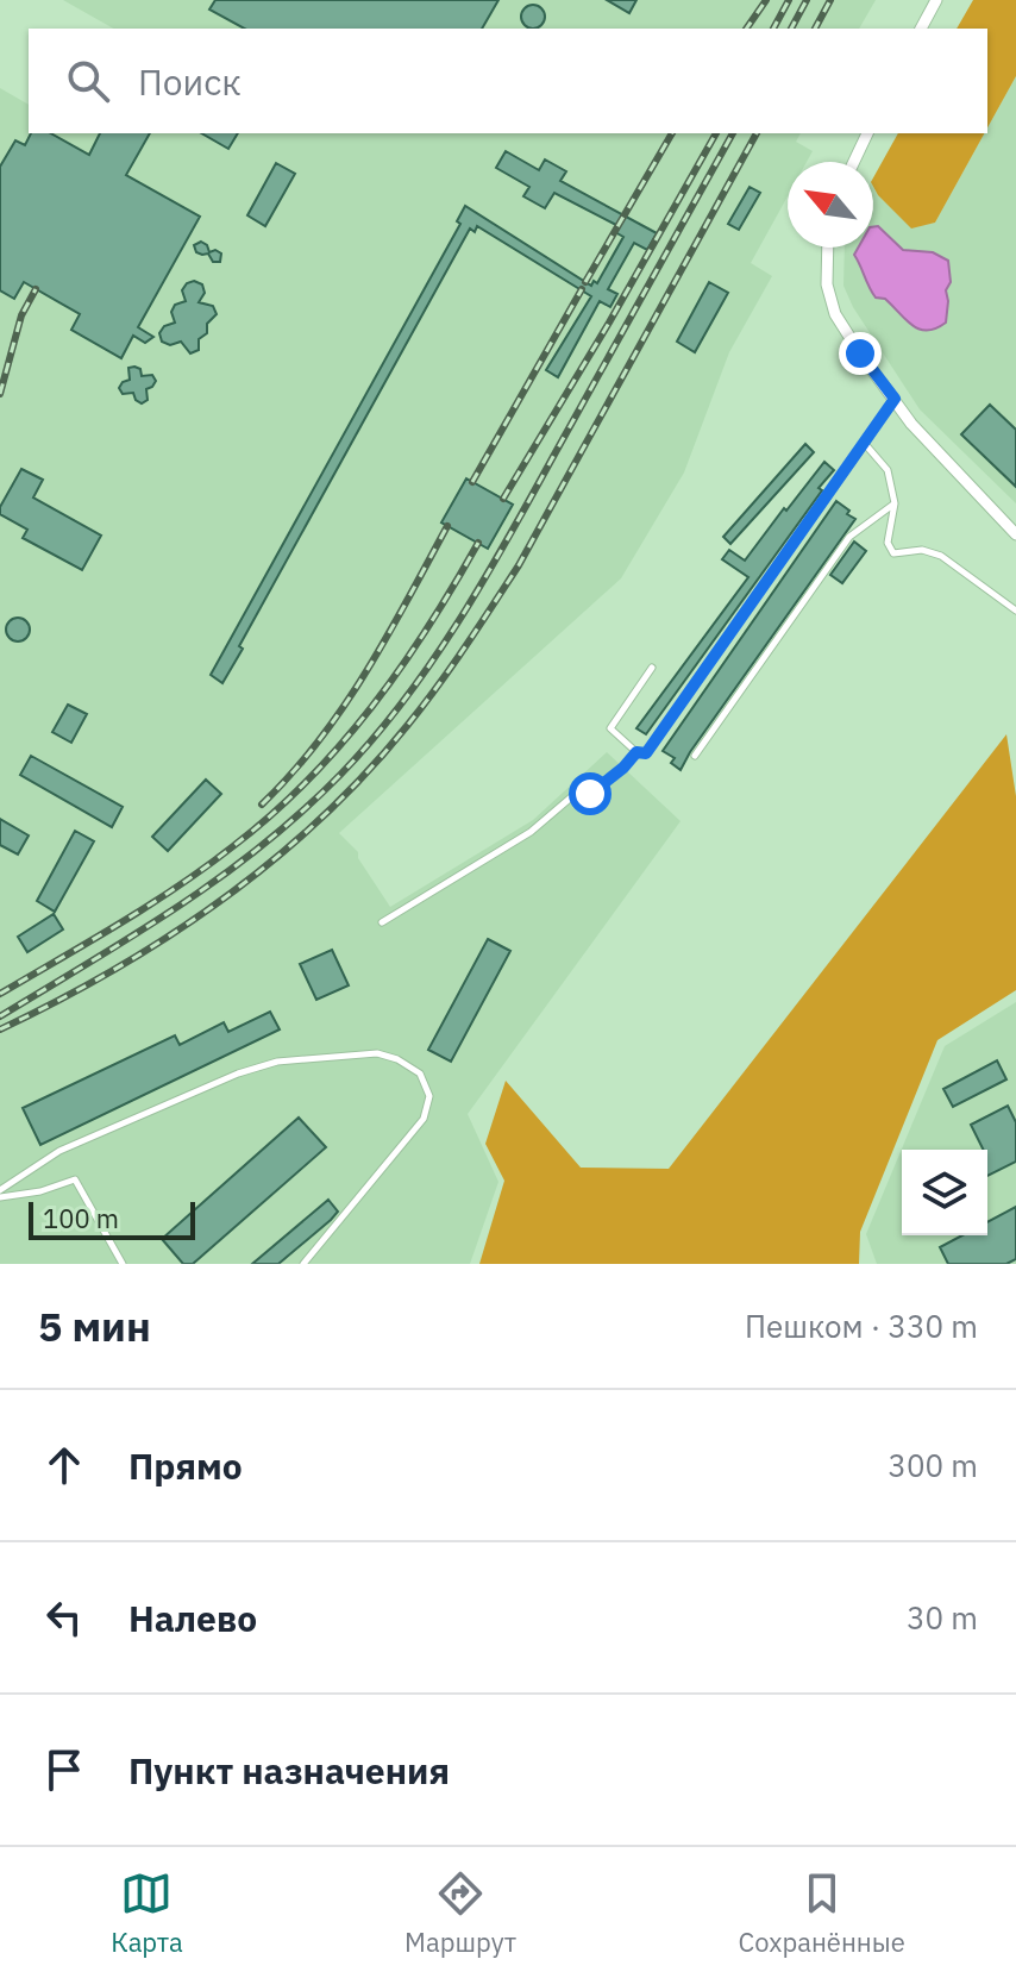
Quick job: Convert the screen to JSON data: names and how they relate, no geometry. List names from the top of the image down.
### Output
{
  "scale_bar": "100 m",
  "north": "top left",
  "page": {
    "search": "Поиск",
    "scale": "100 m",
    "heading": ["5 мин", "Пешком · 330 m"],
    "list": [
      ["Прямо", "300 m"],
      ["Налево", "30 m"],
      "Пункт назначения"
    ],
    "nav": ["Карта", "Маршрут", "Сохранённые"]
  }
}
